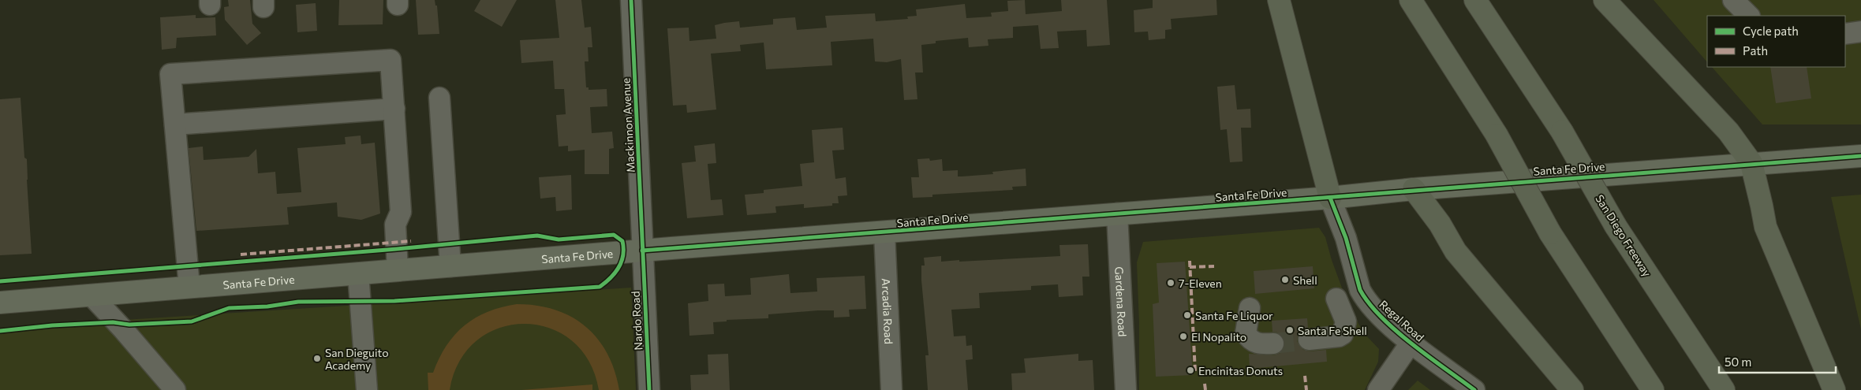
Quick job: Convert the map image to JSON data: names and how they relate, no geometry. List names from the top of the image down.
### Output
{
  "streets": {
    "highway": ["San Diego Freeway"],
    "main road": ["Santa Fe Drive"],
    "street": [
      "Mackinnon Avenue",
      "Gardena Road",
      "Arcadia Road",
      "Nardo Road",
      "Regal Road"
    ]
  },
  "crossings": [
    ["Mackinnon Avenue", "Santa Fe Drive"],
    ["Mackinnon Avenue", "Nardo Road"],
    ["Santa Fe Drive", "Gardena Road"],
    ["Santa Fe Drive", "Arcadia Road"],
    ["Santa Fe Drive", "Nardo Road"],
    ["Santa Fe Drive", "Regal Road"]
  ],
  "places": [
    "Shell",
    "7-Eleven",
    "Santa Fe Liquor",
    "Santa Fe Shell",
    "El Nopalito",
    "San Dieguito Academy",
    "Encinitas Donuts"
  ],
  "legend": ["Cycle path", "Path"],
  "scale_bar": "50 m"
}
